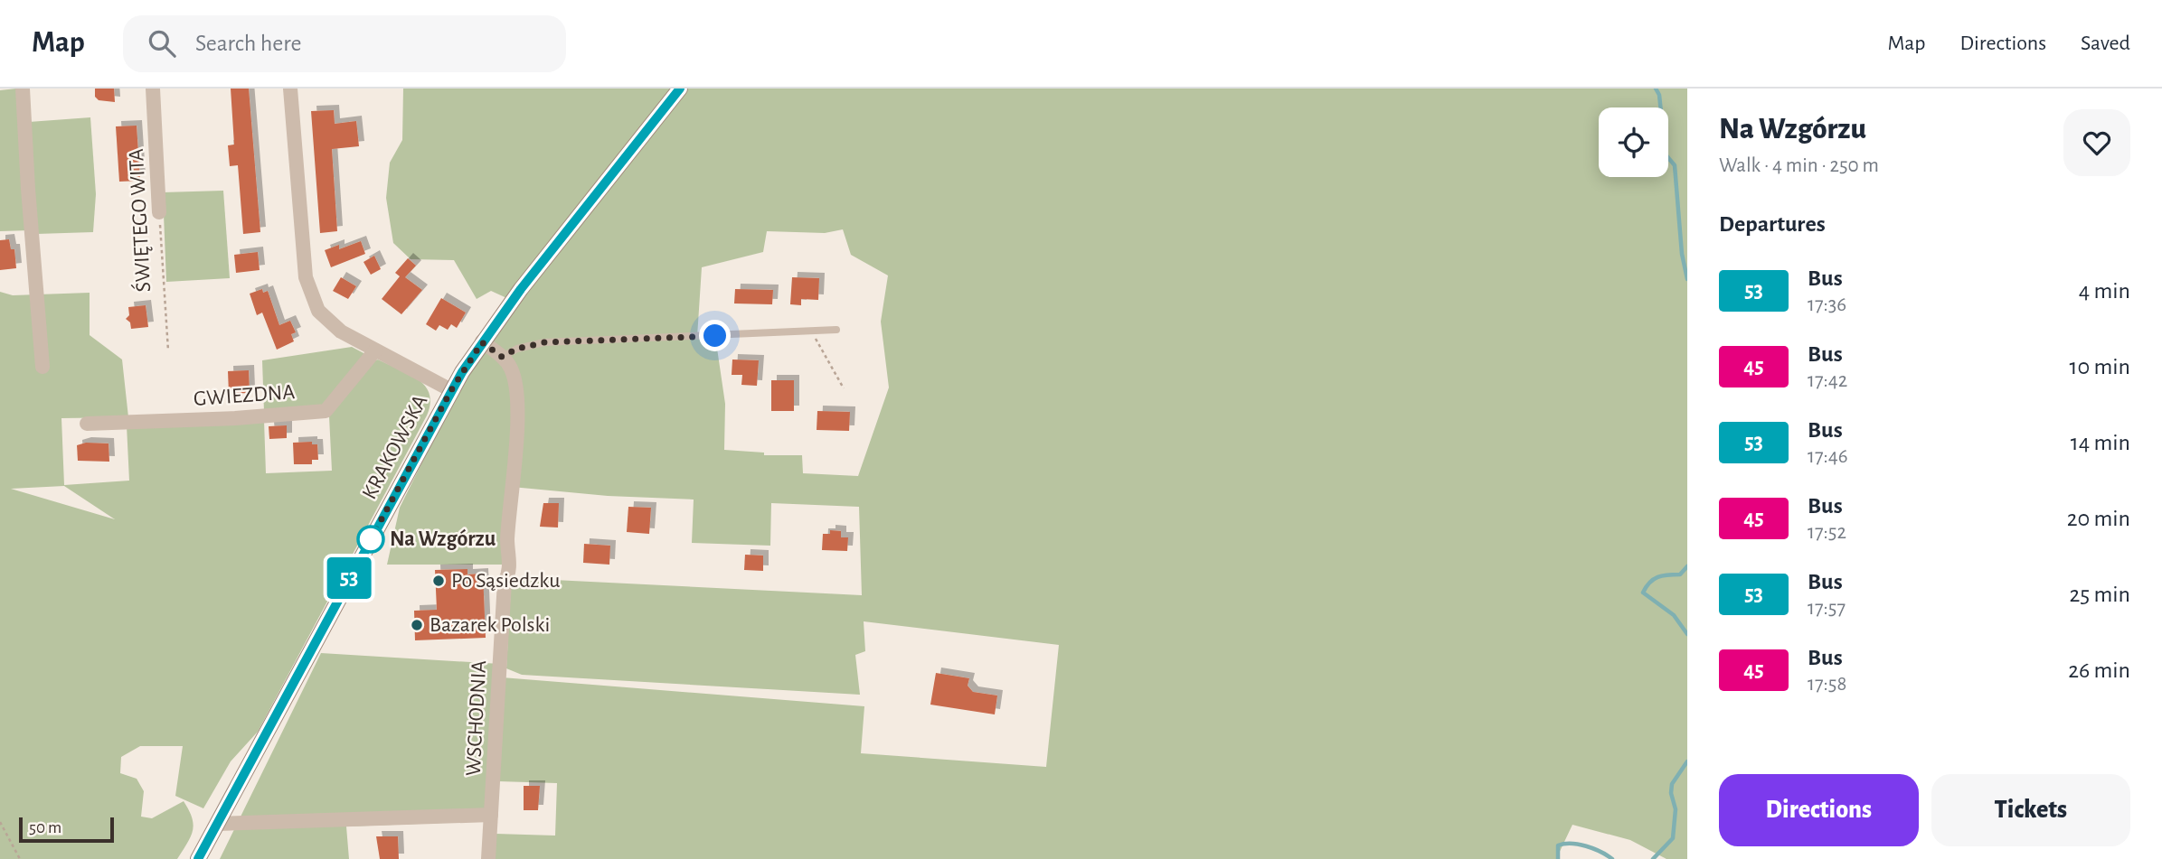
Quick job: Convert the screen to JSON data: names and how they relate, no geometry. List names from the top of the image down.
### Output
{
  "streets": {
    "main road": ["KRAKOWSKA"],
    "street": ["ŚWIĘTEGO WITA", "GWIEZDNA", "WSCHODNIA"]
  },
  "crossings": [
    ["KRAKOWSKA", "WSCHODNIA"]
  ],
  "places": ["Na Wzgórzu", "Po Sąsiedzku", "Bazarek Polski"],
  "lines": ["bus line 53"],
  "scale_bar": "50 m",
  "page": {
    "header": "Map",
    "search": "Search here",
    "nav": ["Map", "Directions", "Saved"],
    "on_map": "53",
    "heading": [
      ["Na Wzgórzu", "Walk · 4 min · 250 m"],
      "Departures"
    ],
    "list": [
      {
        "mark": "53",
        "name": "Bus",
        "note": "17:36",
        "value": "4 min"
      },
      {
        "mark": "45",
        "name": "Bus",
        "note": "17:42",
        "value": "10 min"
      },
      {
        "mark": "53",
        "name": "Bus",
        "note": "17:46",
        "value": "14 min"
      },
      {
        "mark": "45",
        "name": "Bus",
        "note": "17:52",
        "value": "20 min"
      },
      {
        "mark": "53",
        "name": "Bus",
        "note": "17:57",
        "value": "25 min"
      },
      {
        "mark": "45",
        "name": "Bus",
        "note": "17:58",
        "value": "26 min"
      }
    ],
    "buttons": ["Directions", "Tickets"],
    "scale": "50 m"
  }
}
